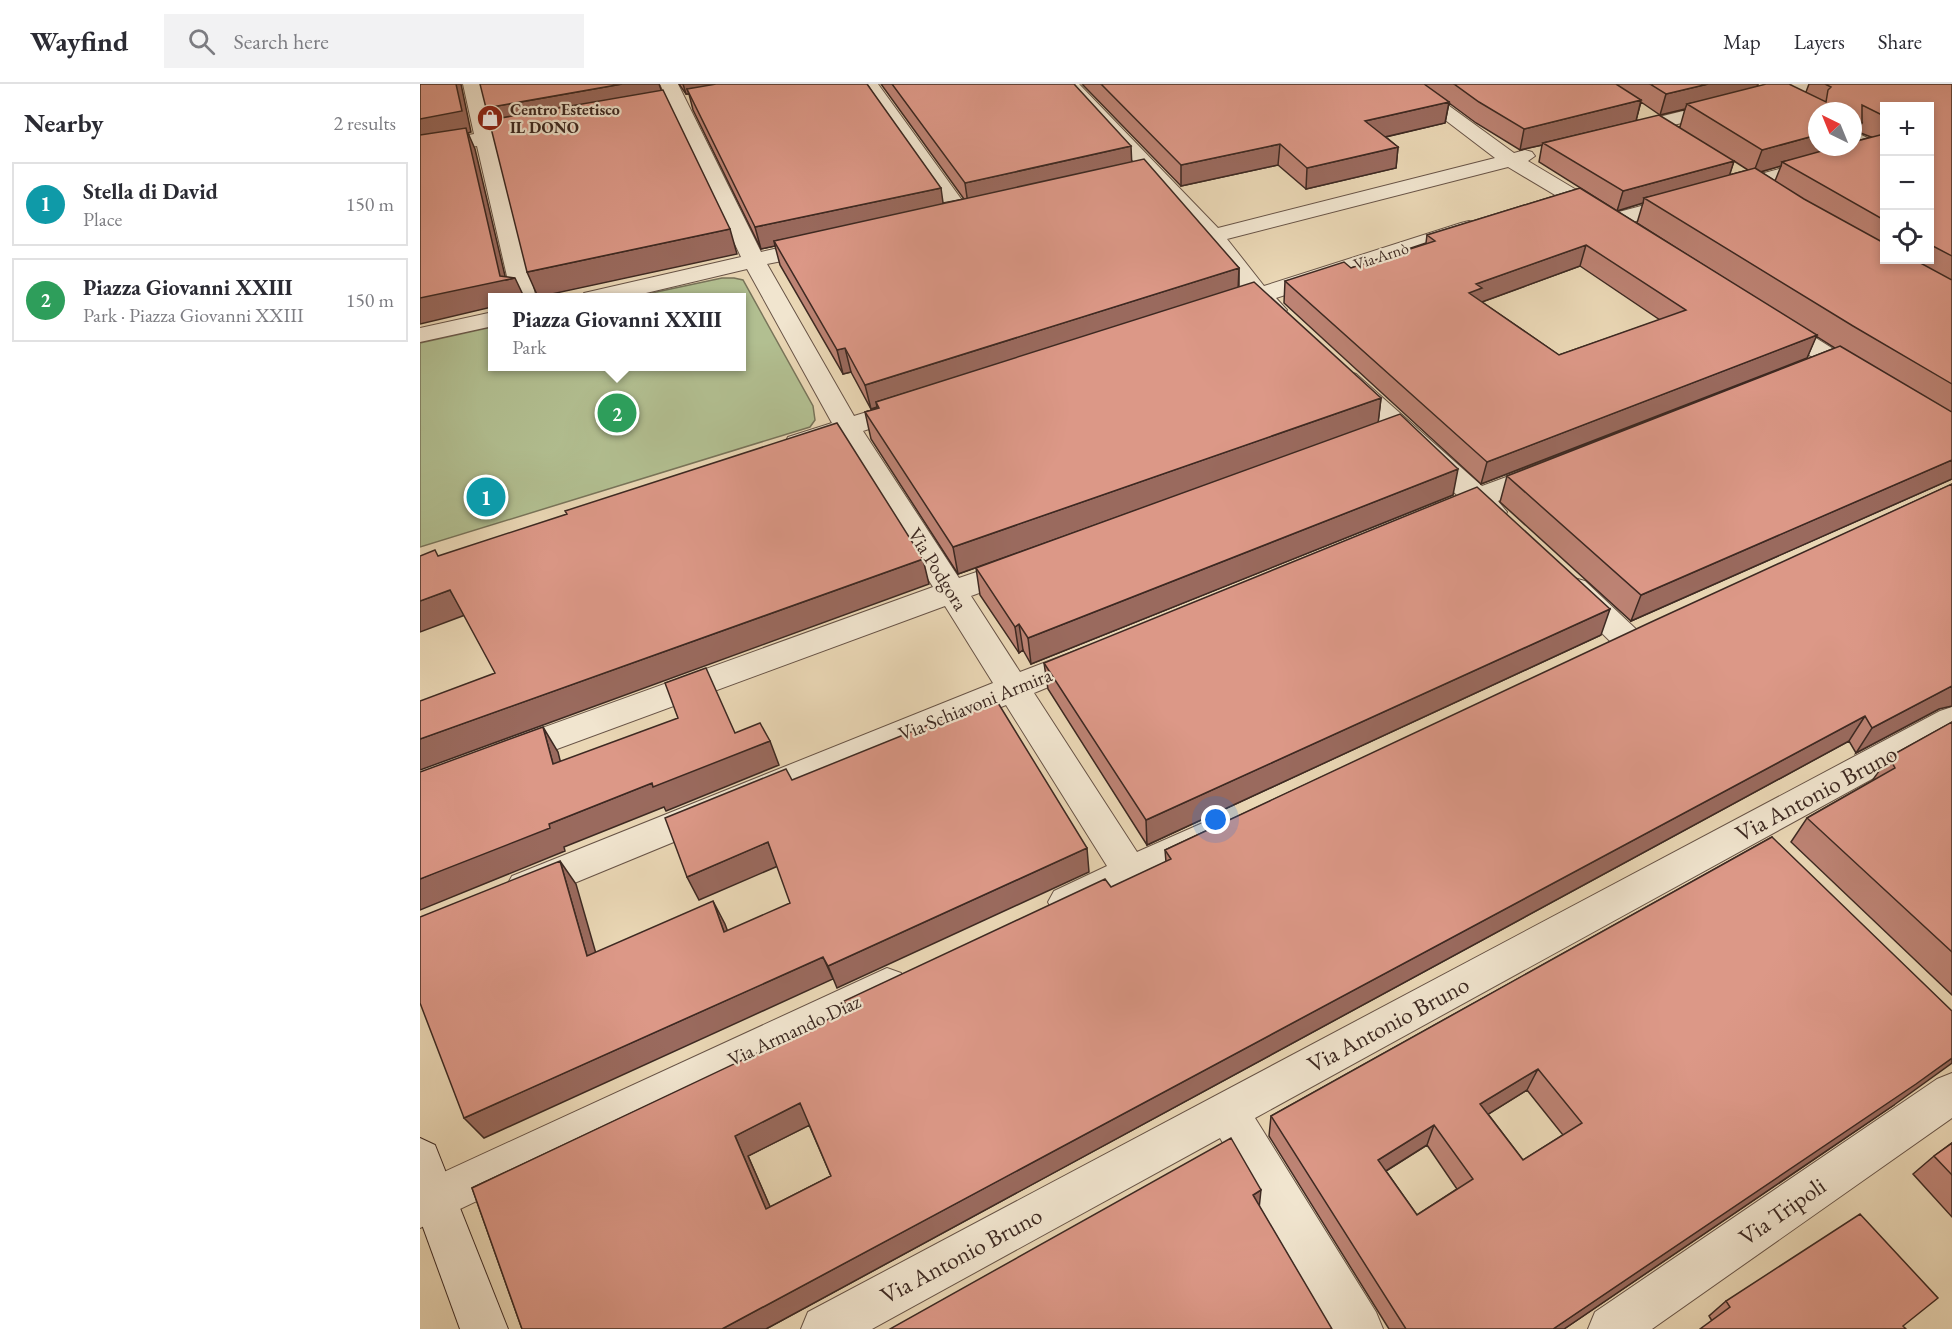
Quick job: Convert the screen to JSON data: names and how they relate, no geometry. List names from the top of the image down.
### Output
{
  "streets": {
    "street": [
      "Via Arnò",
      "Via Podgora",
      "Via Schiavoni Armira",
      "Via Antonio Bruno",
      "Via Armando Diaz",
      "Via Tripoli"
    ]
  },
  "crossings": [
    ["Via Podgora", "Via Schiavoni Armira"]
  ],
  "places": {
    "shop": ["Centro Estetisco IL DONO"]
  },
  "north": "top left",
  "page": {
    "header": "Wayfind",
    "search": "Search here",
    "nav": ["Map", "Layers", "Share"],
    "heading": ["Nearby", "2 results"],
    "map_buttons": ["+", "−"],
    "list": [
      {
        "mark": "1",
        "name": "Stella di David",
        "note": "Place",
        "value": "150 m"
      },
      {
        "mark": "2",
        "name": "Piazza Giovanni XXIII",
        "note": "Park · Piazza Giovanni XXIII",
        "value": "150 m"
      }
    ],
    "popup": ["Piazza Giovanni XXIII", "Park"],
    "pins": ["2", "1"]
  }
}
